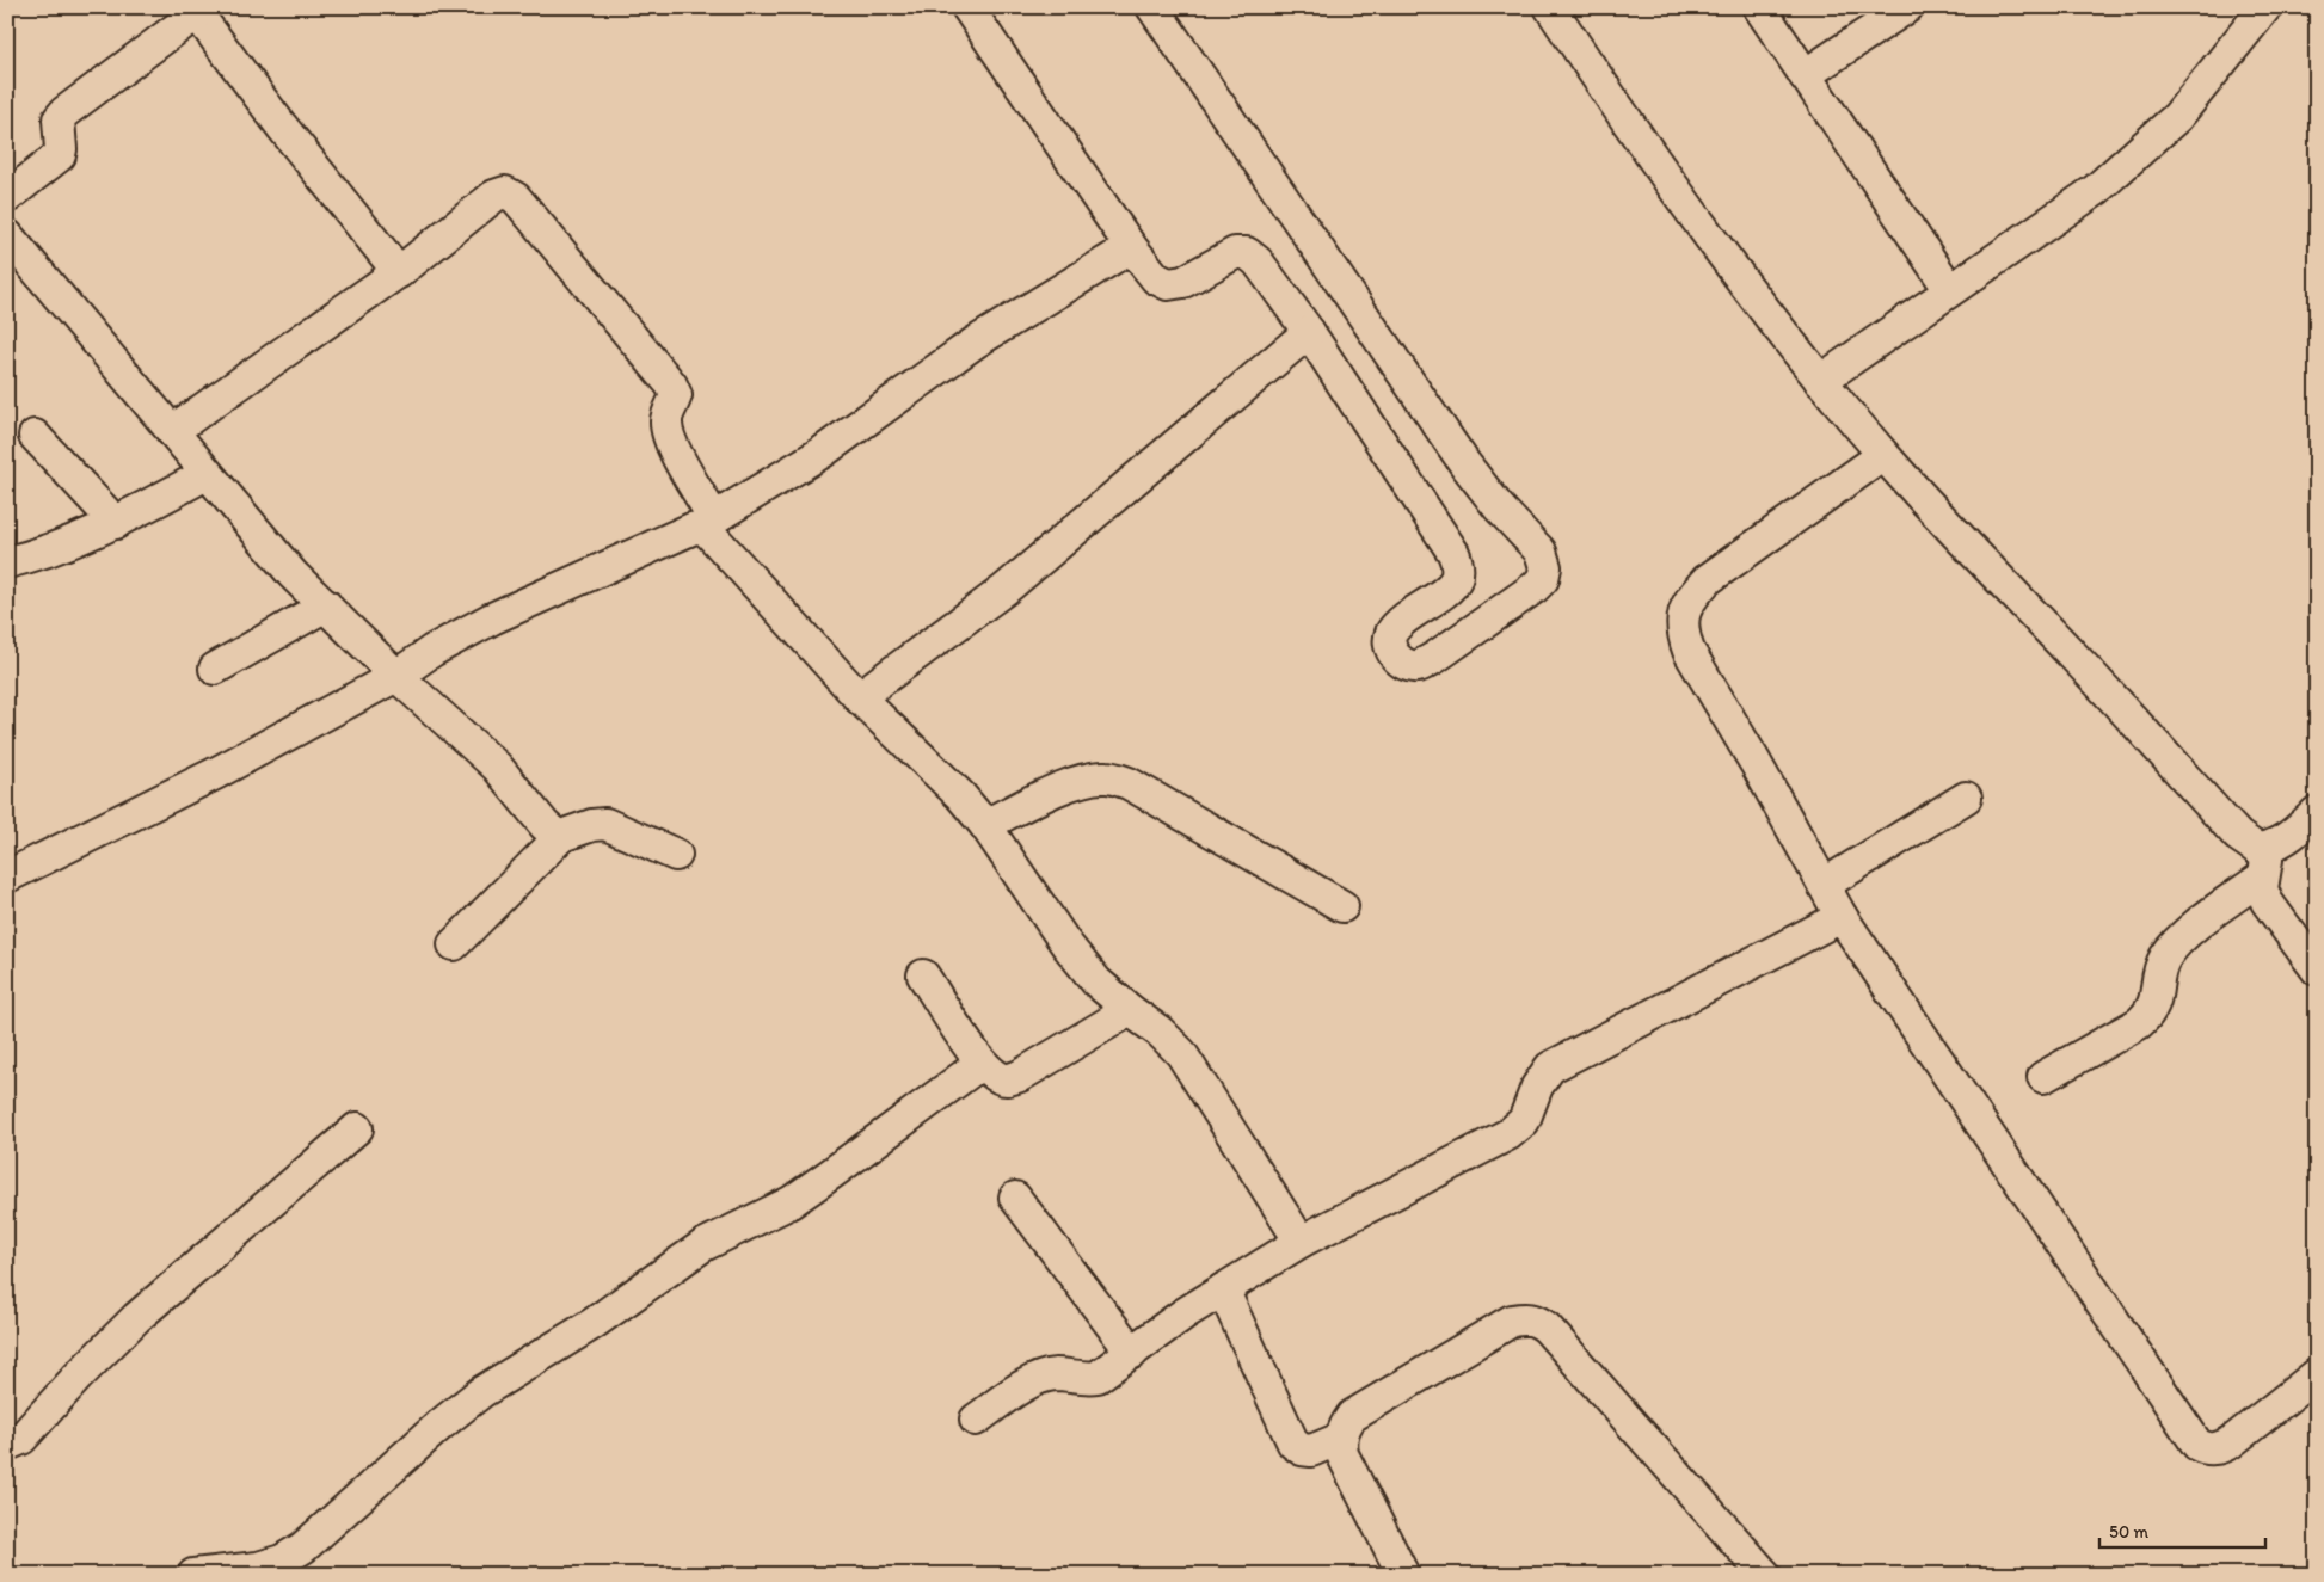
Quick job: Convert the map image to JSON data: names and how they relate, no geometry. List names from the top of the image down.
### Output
{
  "scale_bar": "50 m"
}
